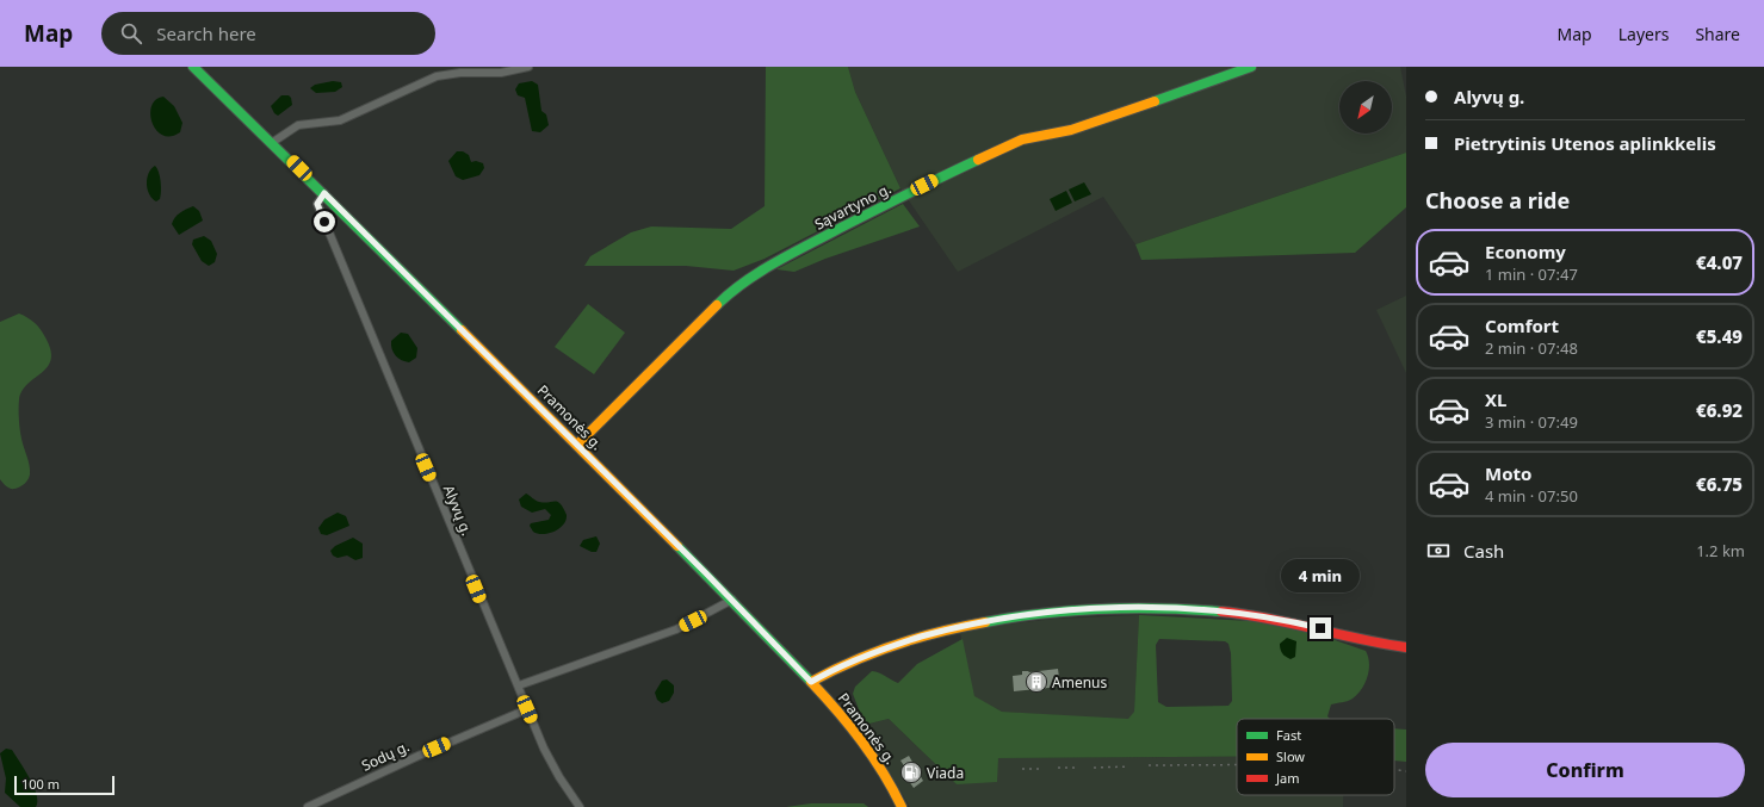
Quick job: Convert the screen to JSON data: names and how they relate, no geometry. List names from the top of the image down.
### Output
{
  "streets": {
    "main road": ["Sąvartyno g.", "Pramonės g."],
    "street": ["Alyvų g.", "Sodų g."]
  },
  "crossings": [
    ["Sąvartyno g.", "Pramonės g."],
    ["Pramonės g.", "Alyvų g."],
    ["Alyvų g.", "Sodų g."]
  ],
  "places": {
    "building": ["Amenus"],
    "fuel station": ["Viada"]
  },
  "legend": ["Fast", "Slow", "Jam"],
  "scale_bar": "100 m",
  "north": "bottom left",
  "page": {
    "header": "Map",
    "search": "Search here",
    "nav": ["Map", "Layers", "Share"],
    "banner": ["Alyvų g.", "Pietrytinis Utenos aplinkkelis"],
    "heading": "Choose a ride",
    "list": [
      {
        "name": "Economy",
        "note": "1 min · 07:47",
        "value": "€4.07"
      },
      {
        "name": "Comfort",
        "note": "2 min · 07:48",
        "value": "€5.49"
      },
      {
        "name": "XL",
        "note": "3 min · 07:49",
        "value": "€6.92"
      },
      {
        "name": "Moto",
        "note": "4 min · 07:50",
        "value": "€6.75"
      }
    ],
    "pay": ["Cash", "1.2 km"],
    "bubble": "4 min",
    "buttons": "Confirm",
    "scale": "100 m"
  }
}
